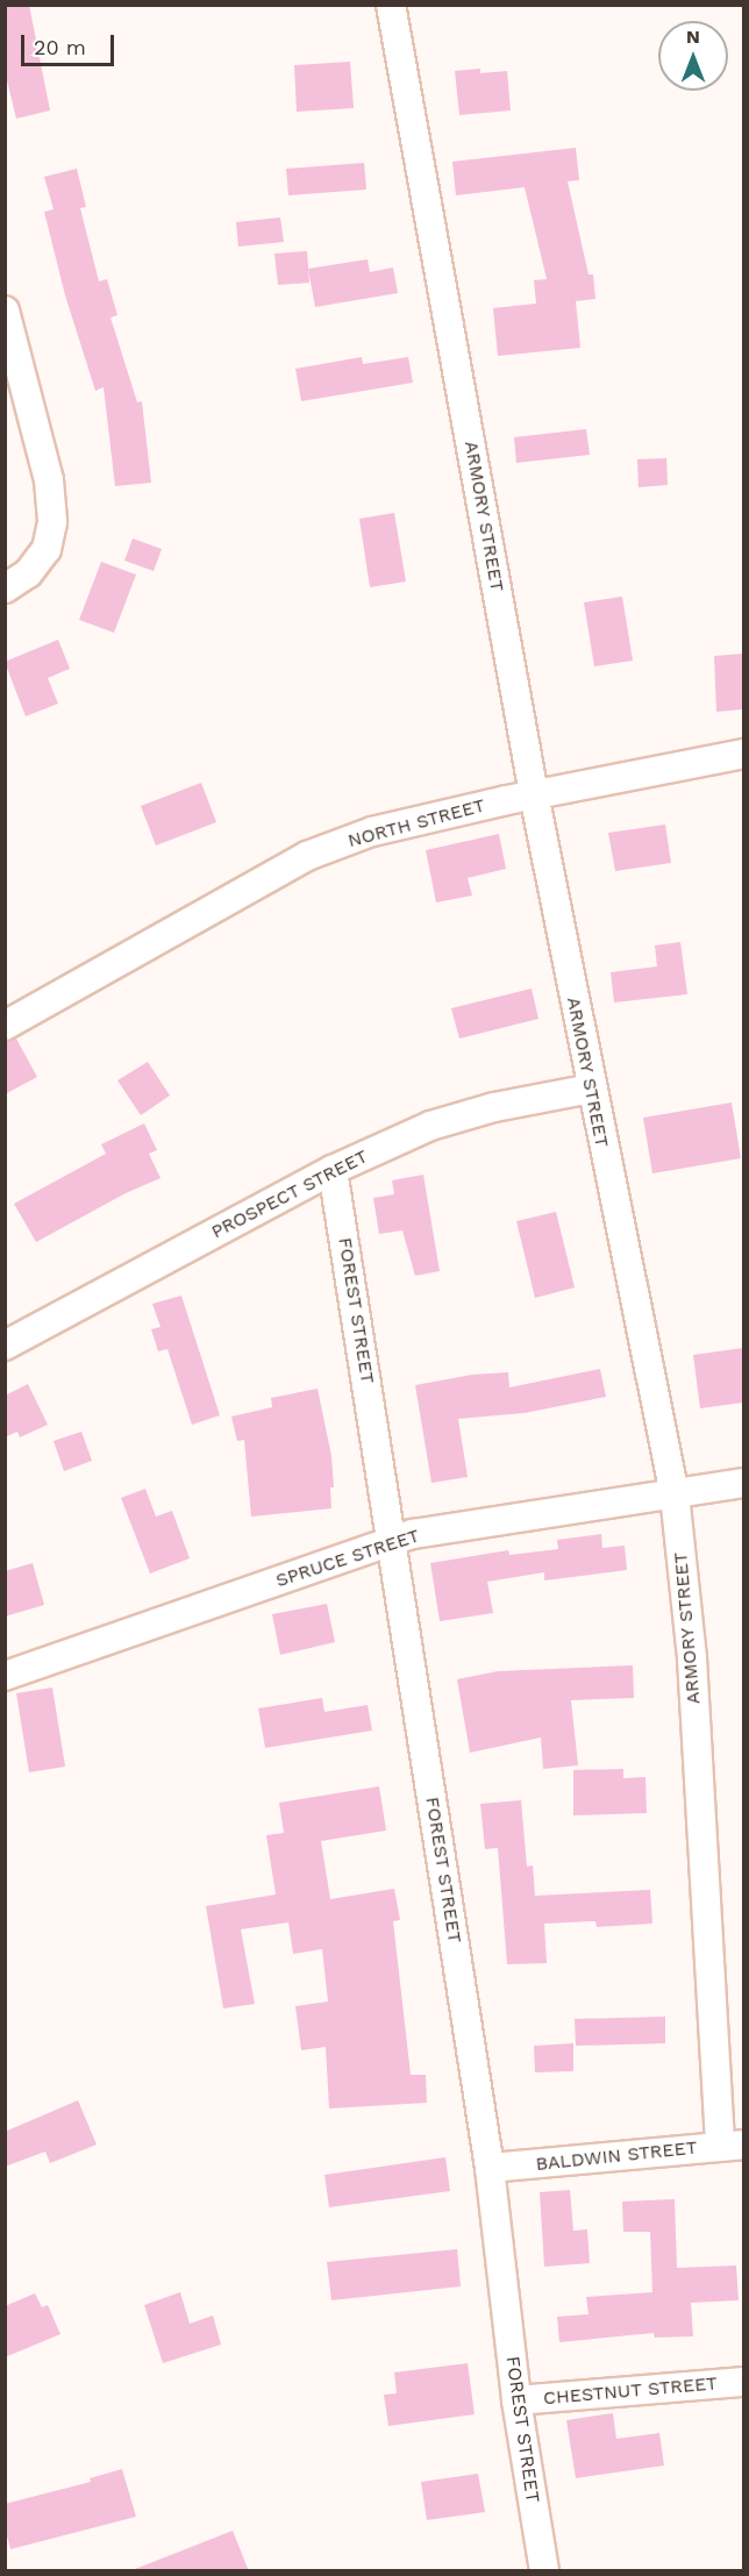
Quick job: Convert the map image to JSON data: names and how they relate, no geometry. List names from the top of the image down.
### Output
{
  "streets": {
    "street": [
      "ARMORY STREET",
      "NORTH STREET",
      "PROSPECT STREET",
      "FOREST STREET",
      "SPRUCE STREET",
      "BALDWIN STREET",
      "CHESTNUT STREET"
    ]
  },
  "crossings": [
    ["ARMORY STREET", "NORTH STREET"],
    ["ARMORY STREET", "PROSPECT STREET"],
    ["ARMORY STREET", "SPRUCE STREET"],
    ["ARMORY STREET", "BALDWIN STREET"],
    ["PROSPECT STREET", "FOREST STREET"],
    ["FOREST STREET", "SPRUCE STREET"],
    ["FOREST STREET", "BALDWIN STREET"],
    ["FOREST STREET", "CHESTNUT STREET"]
  ],
  "scale_bar": "20 m",
  "north": "top"
}
